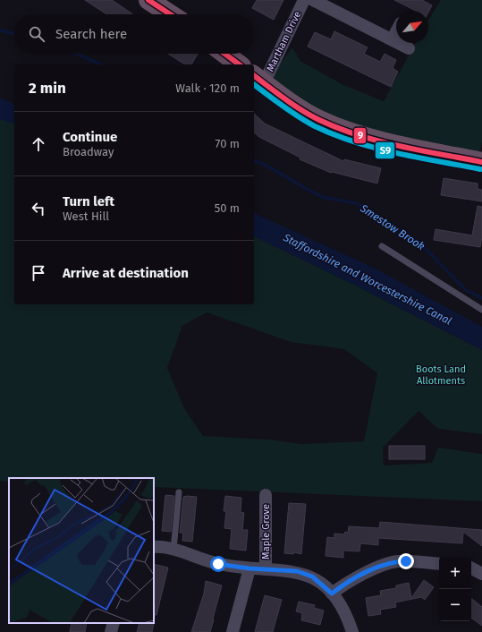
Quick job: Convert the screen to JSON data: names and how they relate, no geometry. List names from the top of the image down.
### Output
{
  "streets": {
    "street": ["Martham Drive", "Maple Grove"]
  },
  "water": ["Smestow Brook", "Staffordshire and Worcestershire Canal"],
  "parks": ["Boots Land Allotments"],
  "lines": ["transit line 9", "transit line S9"],
  "north": "top right",
  "page": {
    "search": "Search here",
    "heading": ["2 min", "Walk · 120 m"],
    "list": [
      ["Continue", "Broadway", "70 m"],
      ["Turn left", "West Hill", "50 m"],
      "Arrive at destination"
    ],
    "map_buttons": ["+", "−"]
  }
}
